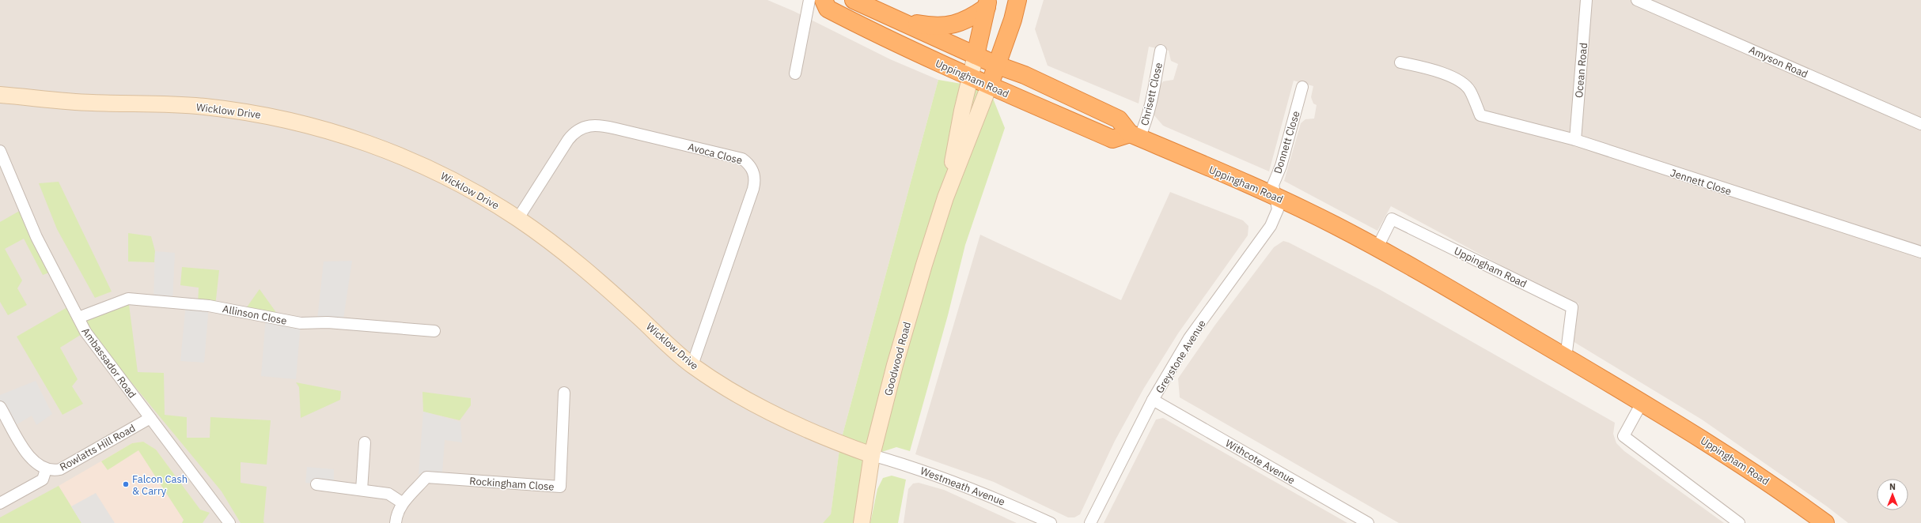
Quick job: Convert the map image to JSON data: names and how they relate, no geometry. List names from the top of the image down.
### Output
{
  "streets": {
    "highway": ["Uppingham Road"],
    "street": [
      "Amyson Road",
      "Ocean Road",
      "Chrisett Close",
      "Wicklow Drive",
      "Donnett Close",
      "Avoca Close",
      "Jennett Close",
      "Allinson Close",
      "Greystone Avenue",
      "Goodwood Road",
      "Ambassador Road",
      "Rowlatts Hill Road",
      "Withcote Avenue",
      "Rockingham Close",
      "Westmeath Avenue"
    ]
  },
  "crossings": [
    ["Ocean Road", "Jennett Close"],
    ["Uppingham Road", "Chrisett Close"],
    ["Uppingham Road", "Donnett Close"],
    ["Uppingham Road", "Greystone Avenue"],
    ["Uppingham Road", "Goodwood Road"],
    ["Wicklow Drive", "Avoca Close"],
    ["Wicklow Drive", "Goodwood Road"],
    ["Wicklow Drive", "Westmeath Avenue"],
    ["Donnett Close", "Greystone Avenue"],
    ["Allinson Close", "Ambassador Road"],
    ["Greystone Avenue", "Withcote Avenue"],
    ["Goodwood Road", "Westmeath Avenue"],
    ["Ambassador Road", "Rowlatts Hill Road"]
  ],
  "places": ["Falcon Cash & Carry"],
  "north": "top"
}
